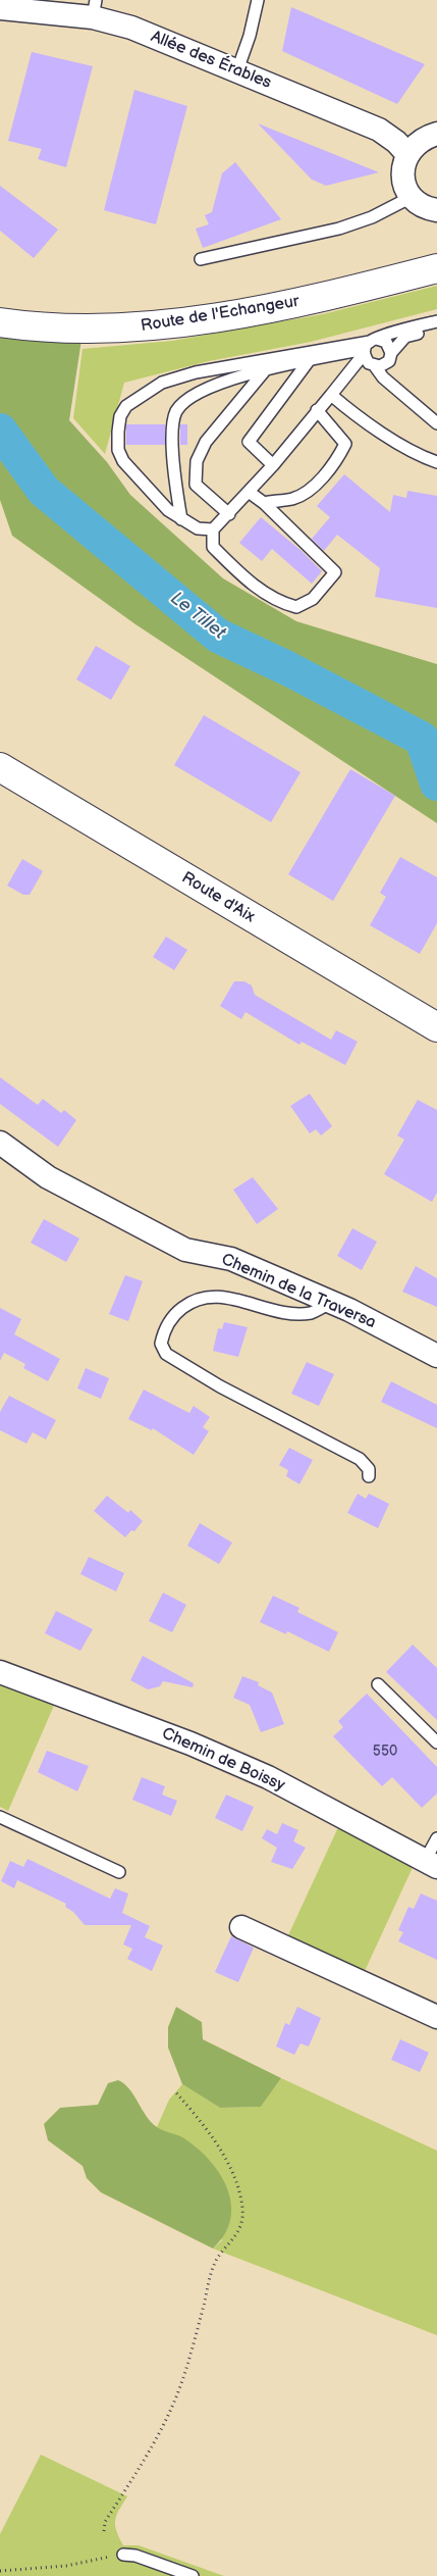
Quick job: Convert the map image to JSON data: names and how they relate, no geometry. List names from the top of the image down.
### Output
{
  "streets": {
    "main road": ["Route de l'Echangeur", "Route d'Aix"],
    "street": ["Allée des Érables", "Chemin de la Traversa", "Chemin de Boissy"]
  },
  "water": ["Le Tillet"],
  "house_numbers": ["550"]
}
